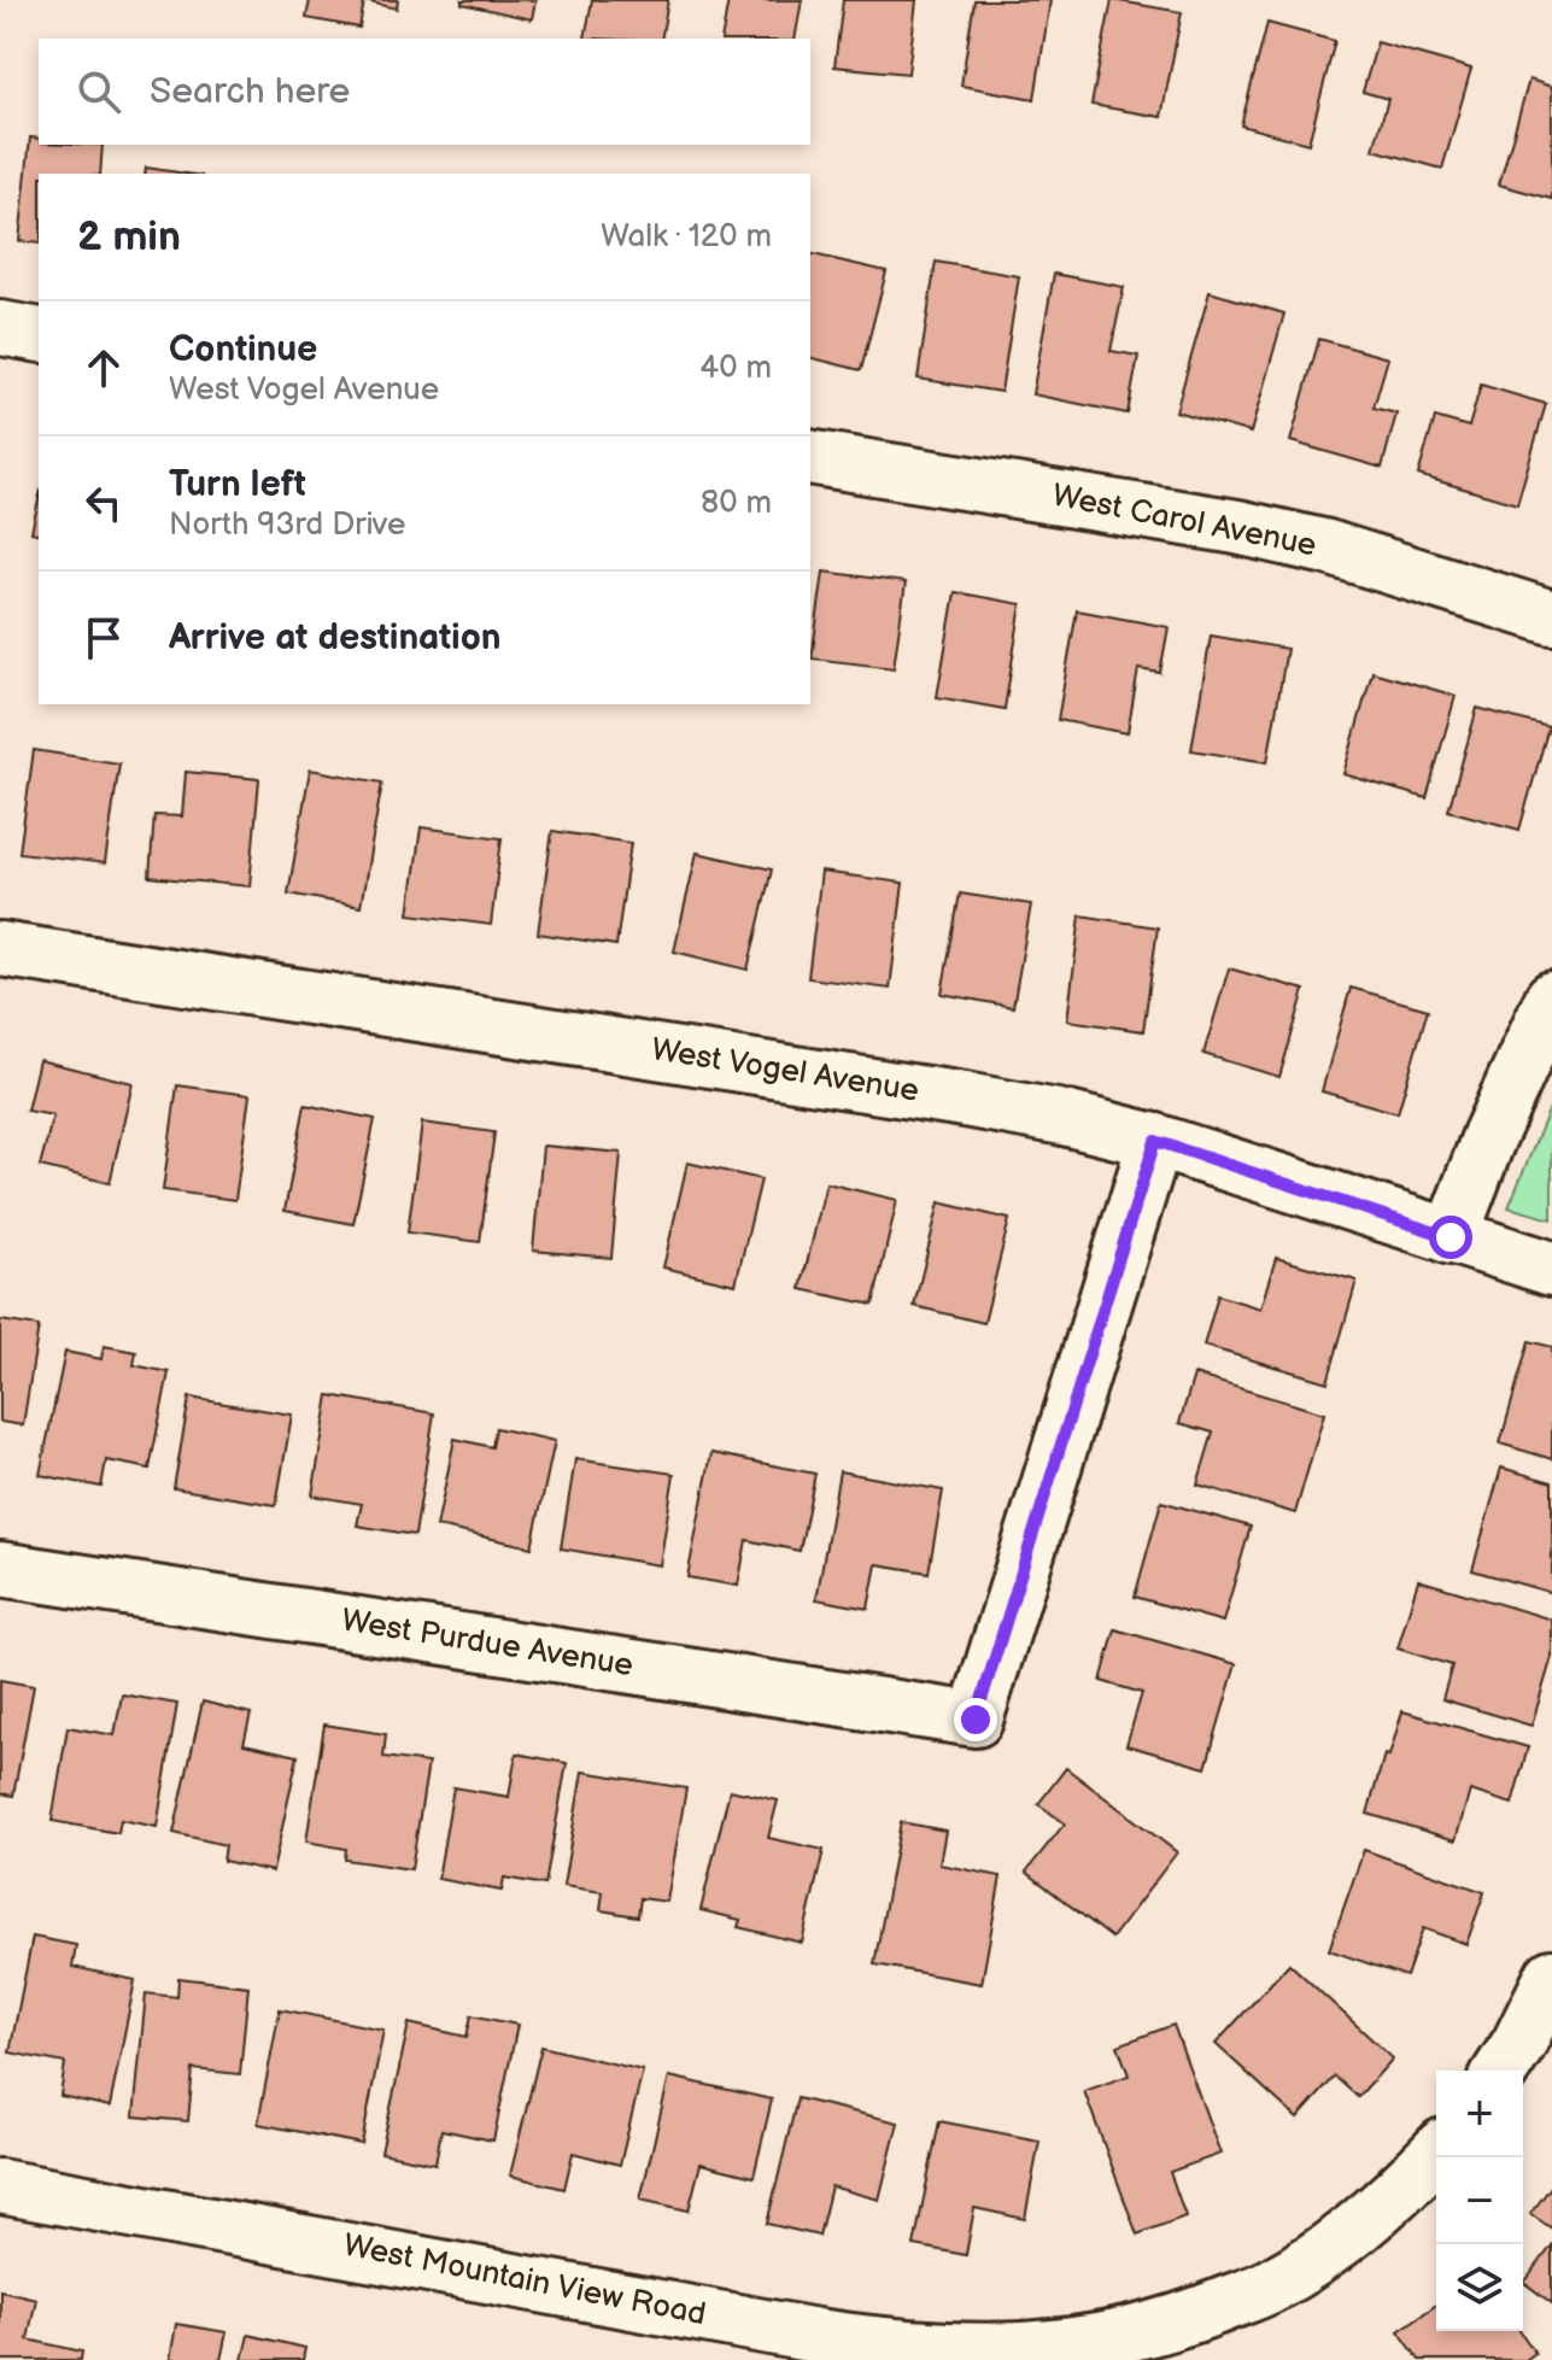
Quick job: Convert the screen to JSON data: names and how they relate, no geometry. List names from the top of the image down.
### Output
{
  "streets": {
    "street": [
      "West Carol Avenue",
      "West Vogel Avenue",
      "West Purdue Avenue",
      "West Mountain View Road"
    ]
  },
  "crossings": [
    ["West Vogel Avenue", "West Purdue Avenue"]
  ],
  "page": {
    "search": "Search here",
    "heading": ["2 min", "Walk · 120 m"],
    "list": [
      ["Continue", "West Vogel Avenue", "40 m"],
      ["Turn left", "North 93rd Drive", "80 m"],
      "Arrive at destination"
    ],
    "map_buttons": ["+", "−"]
  }
}
